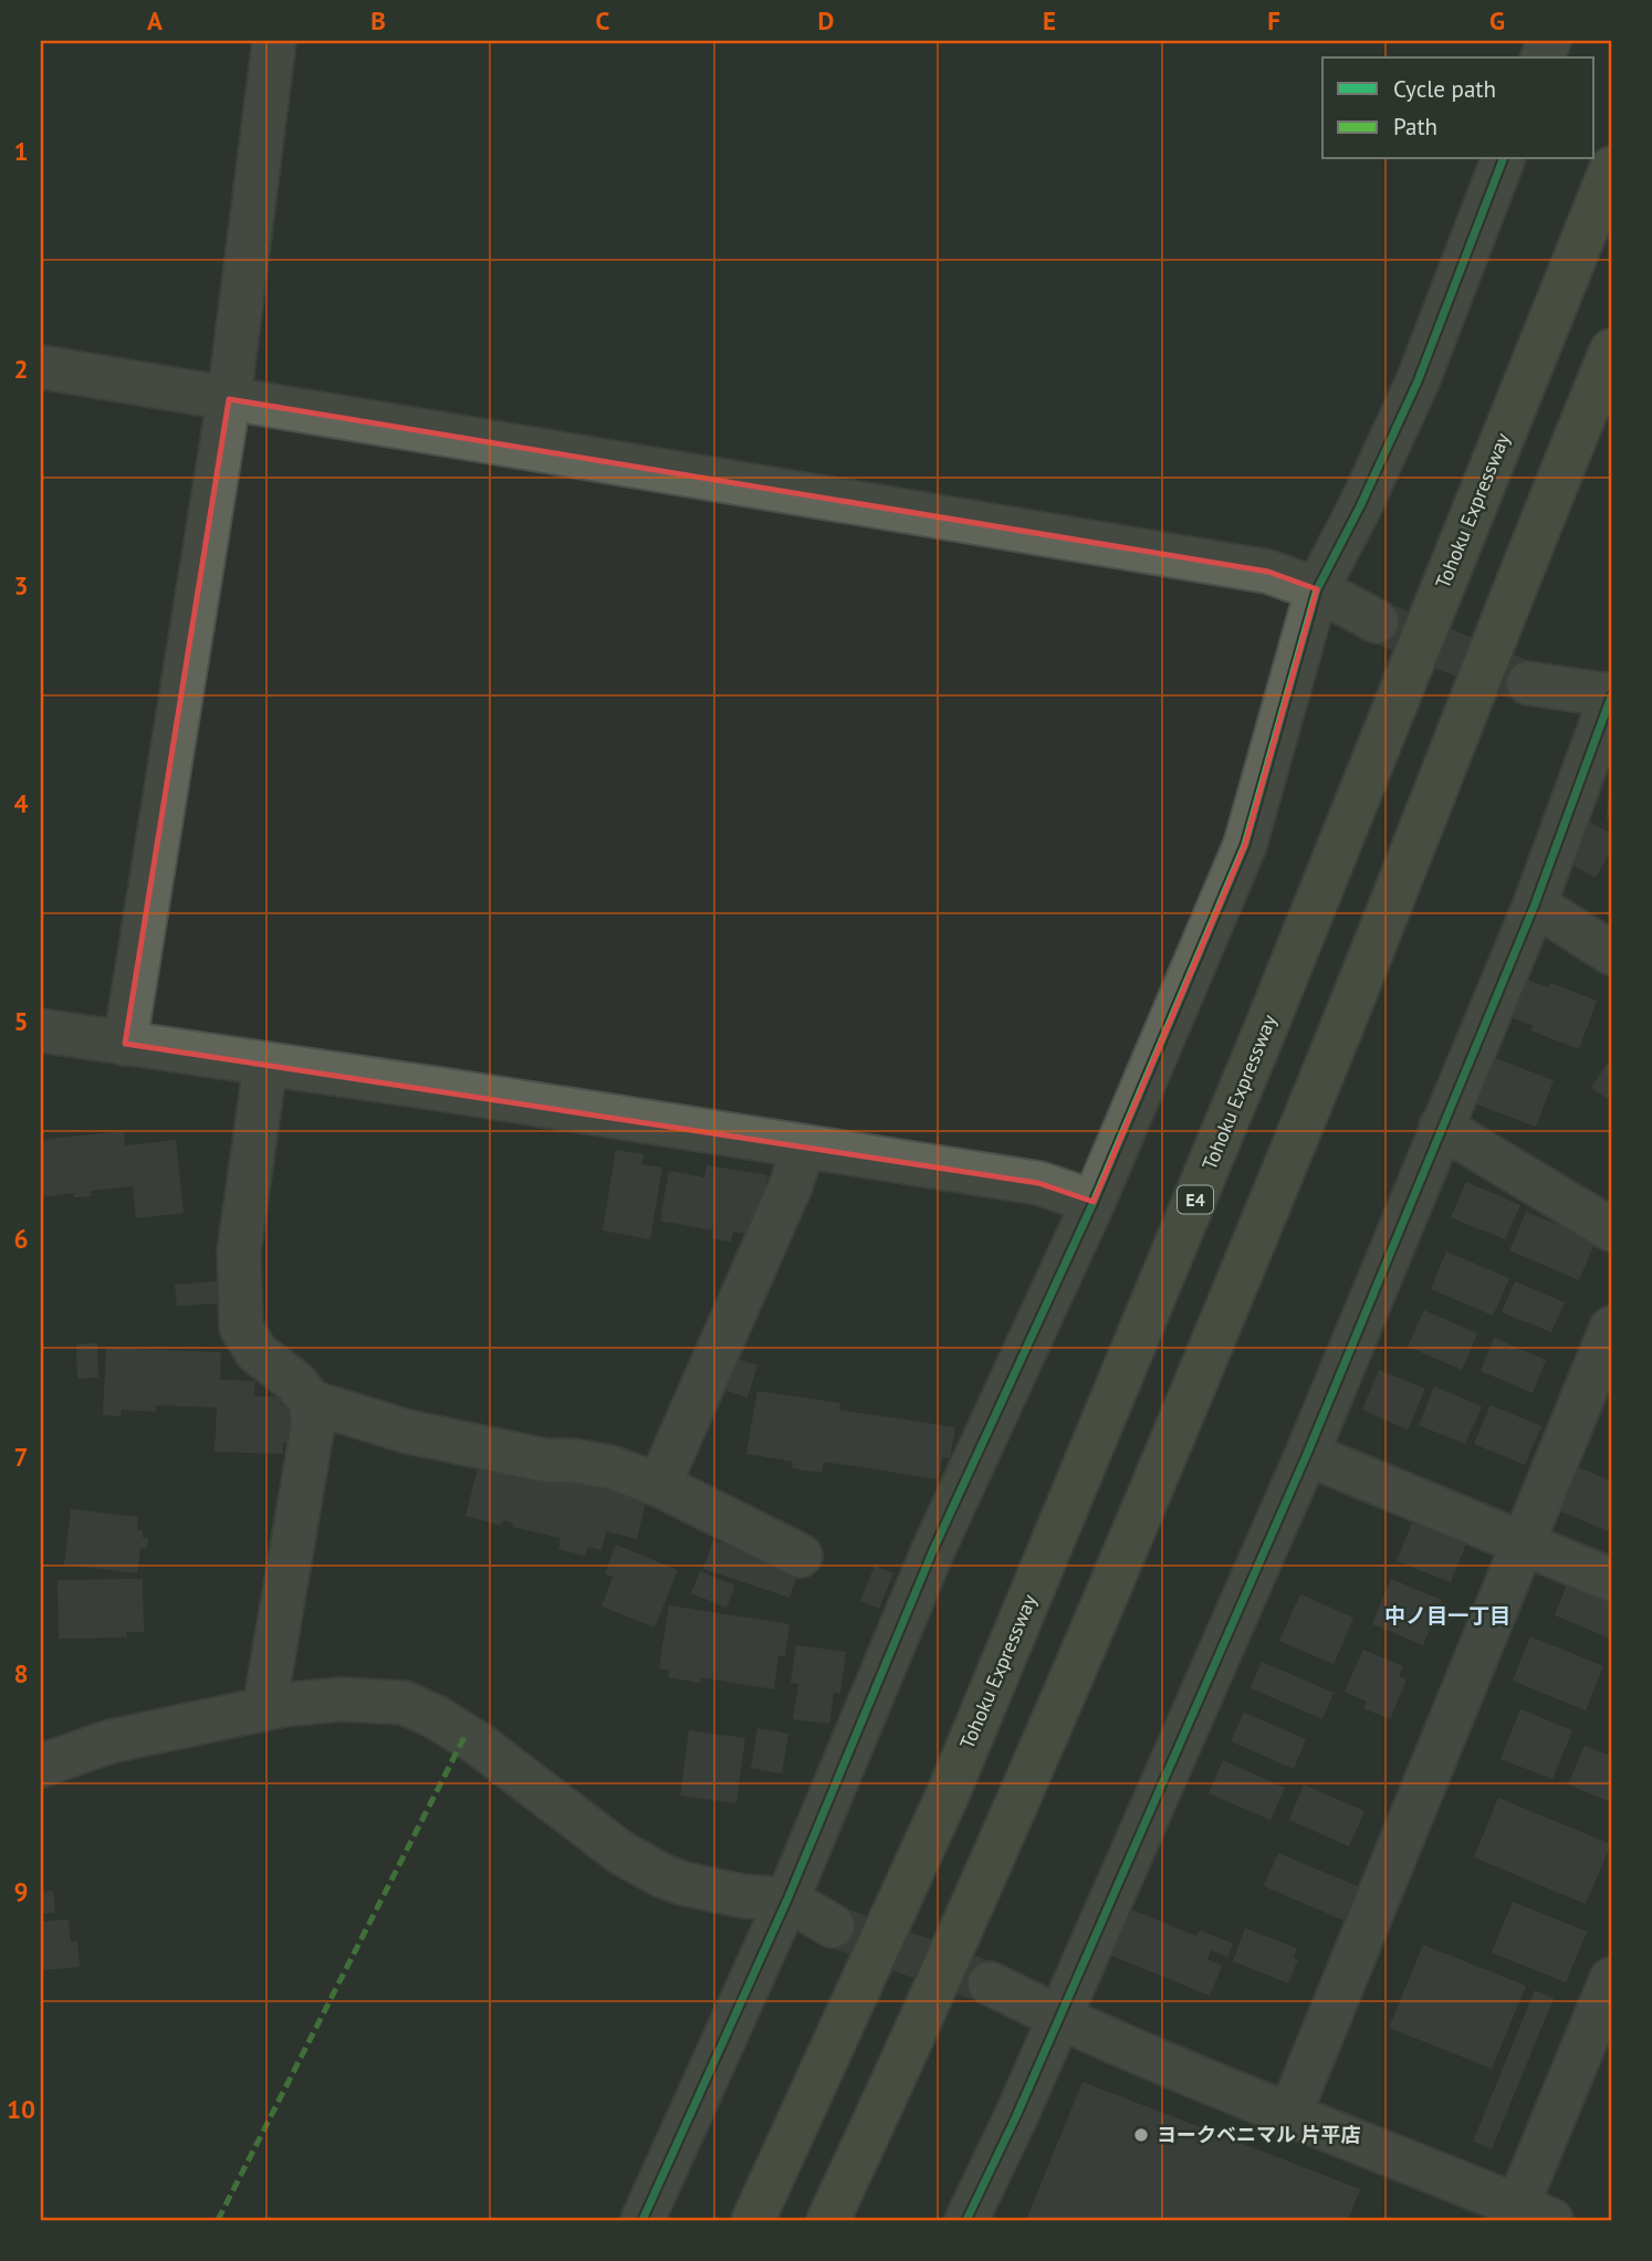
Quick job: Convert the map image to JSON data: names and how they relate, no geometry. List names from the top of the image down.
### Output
{
  "streets": {
    "highway": ["Tohoku Expressway", "E4"]
  },
  "districts": ["中ノ目一丁目"],
  "places": ["ヨークベニマル 片平店"],
  "legend": ["Cycle path", "Path"],
  "grid": {
    "columns": [
      "A",
      "B",
      "C",
      "D",
      "E",
      "F",
      "G"
    ],
    "rows": [
      "1",
      "2",
      "3",
      "4",
      "5",
      "6",
      "7",
      "8",
      "9",
      "10"
    ]
  }
}
